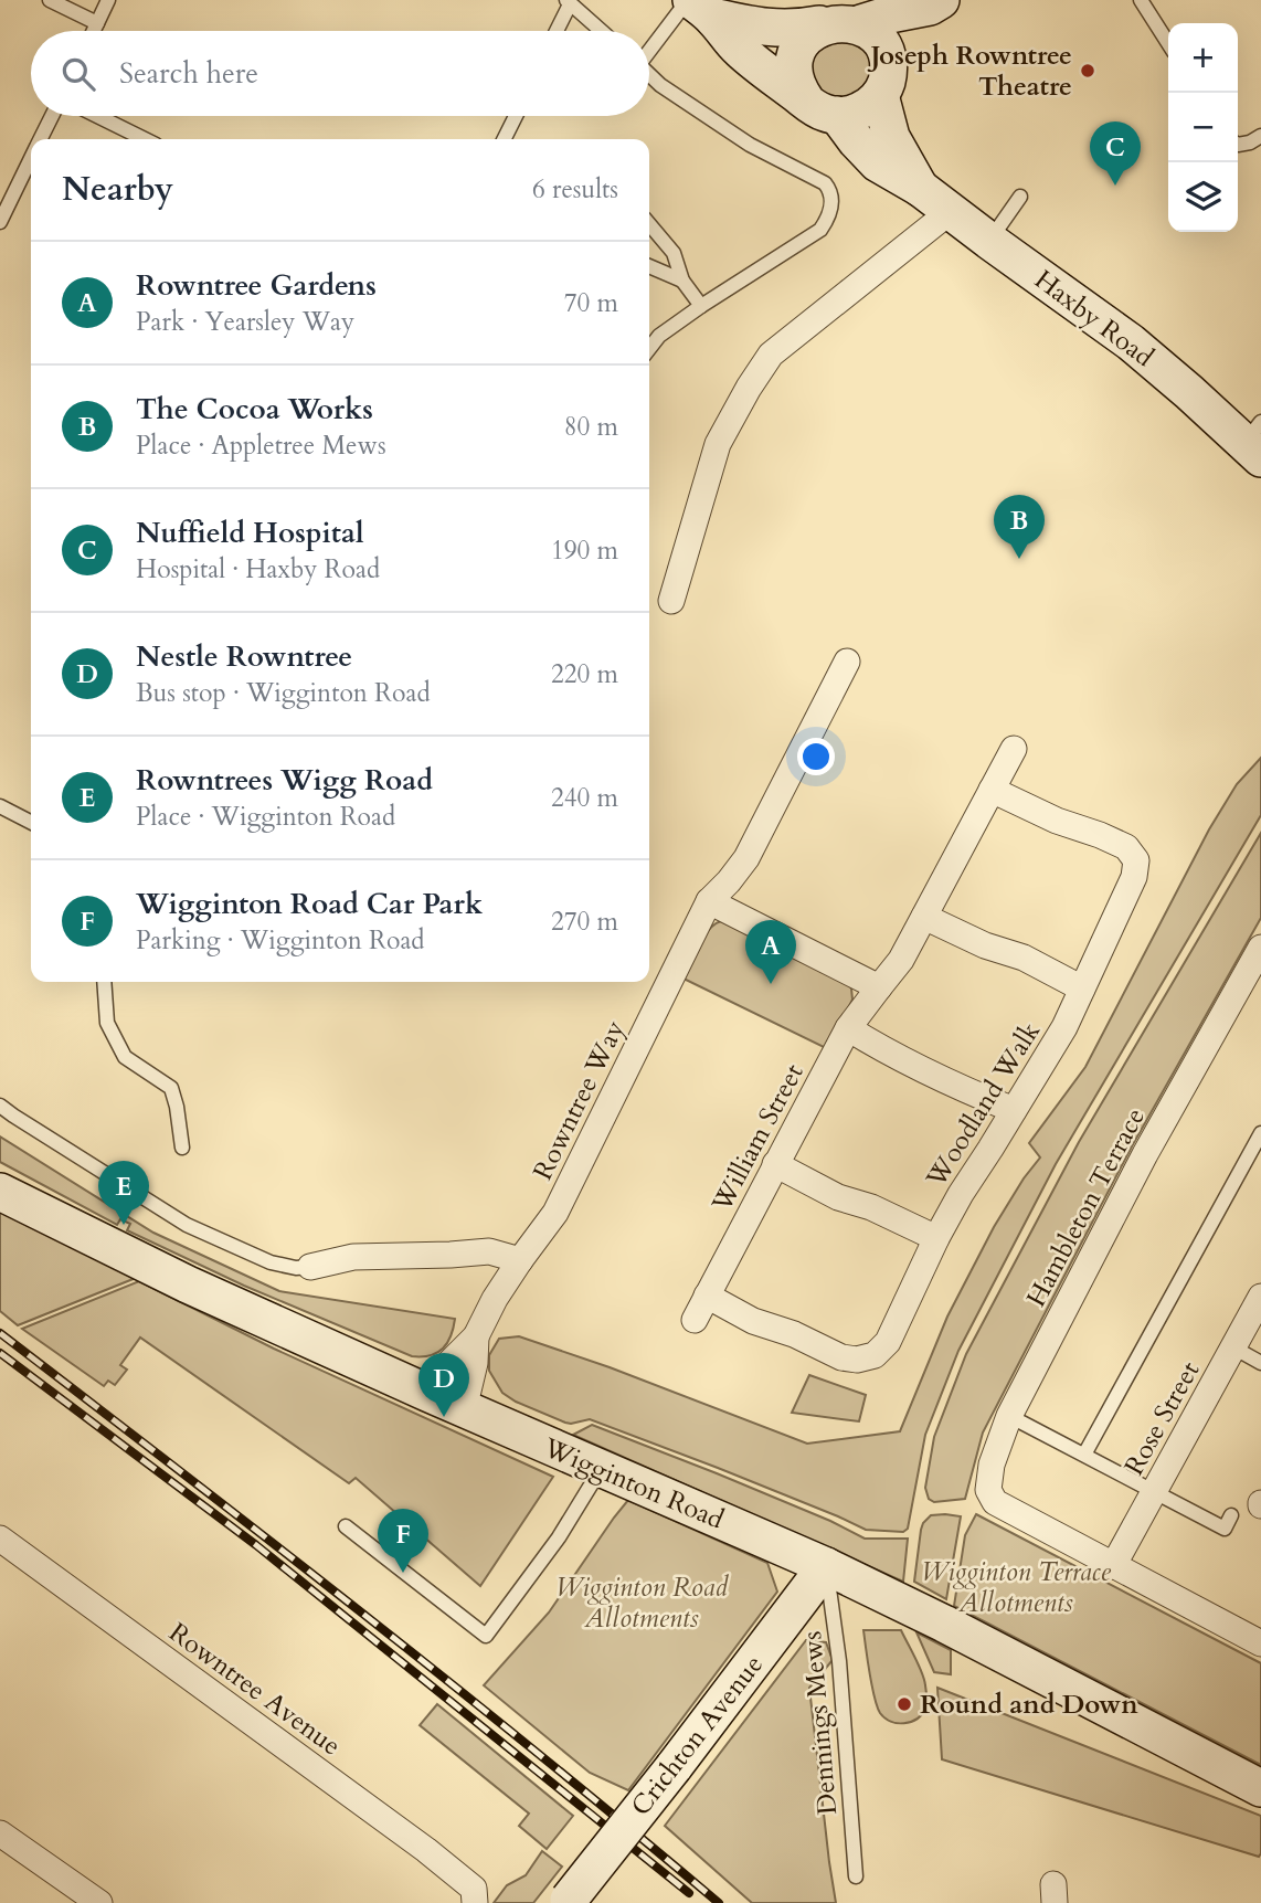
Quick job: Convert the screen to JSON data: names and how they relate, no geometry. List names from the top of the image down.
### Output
{
  "streets": {
    "street": [
      "Haxby Road",
      "Rowntree Way",
      "Woodland Walk",
      "William Street",
      "Hambleton Terrace",
      "Rose Street",
      "Wigginton Road",
      "Rowntree Avenue",
      "Crichton Avenue"
    ],
    "lane": ["Dennings Mews"]
  },
  "crossings": [
    ["Rowntree Way", "Wigginton Road"],
    ["Woodland Walk", "William Street"],
    ["Hambleton Terrace", "Rose Street"],
    ["Wigginton Road", "Dennings Mews"],
    ["Wigginton Road", "Crichton Avenue"],
    ["Dennings Mews", "Crichton Avenue"]
  ],
  "parks": ["Wigginton Terrace Allotments", "Wigginton Road Allotments"],
  "places": ["Joseph Rowntree Theatre", "Round and Down"],
  "page": {
    "map_buttons": ["+", "−"],
    "search": "Search here",
    "pins": [
      "C",
      "B",
      "A",
      "E",
      "D",
      "F"
    ],
    "heading": ["Nearby", "6 results"],
    "list": [
      {
        "mark": "A",
        "name": "Rowntree Gardens",
        "note": "Park · Yearsley Way",
        "value": "70 m"
      },
      {
        "mark": "B",
        "name": "The Cocoa Works",
        "note": "Place · Appletree Mews",
        "value": "80 m"
      },
      {
        "mark": "C",
        "name": "Nuffield Hospital",
        "note": "Hospital · Haxby Road",
        "value": "190 m"
      },
      {
        "mark": "D",
        "name": "Nestle Rowntree",
        "note": "Bus stop · Wigginton Road",
        "value": "220 m"
      },
      {
        "mark": "E",
        "name": "Rowntrees Wigg Road",
        "note": "Place · Wigginton Road",
        "value": "240 m"
      },
      {
        "mark": "F",
        "name": "Wigginton Road Car Park",
        "note": "Parking · Wigginton Road",
        "value": "270 m"
      }
    ]
  }
}
